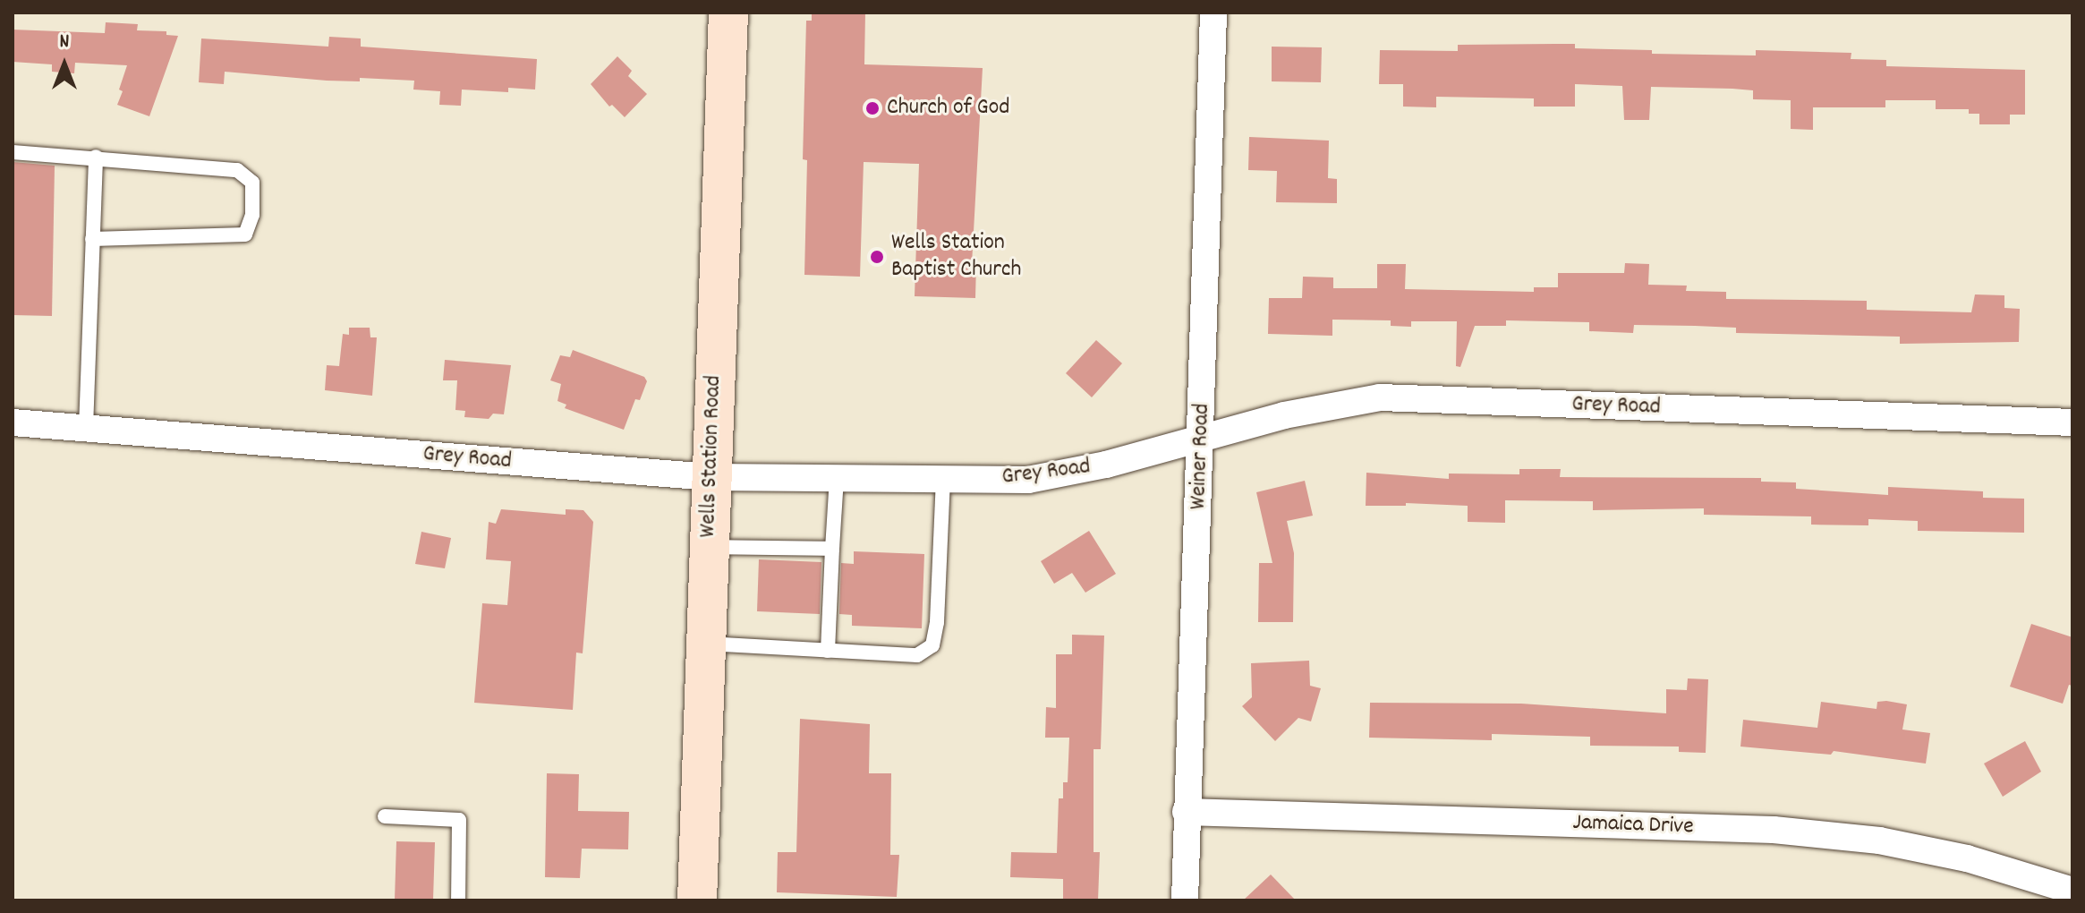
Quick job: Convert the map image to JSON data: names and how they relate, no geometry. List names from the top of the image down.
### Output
{
  "streets": {
    "street": [
      "Grey Road",
      "Wells Station Road",
      "Weiner Road",
      "Jamaica Drive"
    ]
  },
  "crossings": [
    ["Grey Road", "Wells Station Road"],
    ["Grey Road", "Weiner Road"],
    ["Weiner Road", "Jamaica Drive"]
  ],
  "places": ["Church of God", "Wells Station Baptist Church"],
  "north": "top"
}
